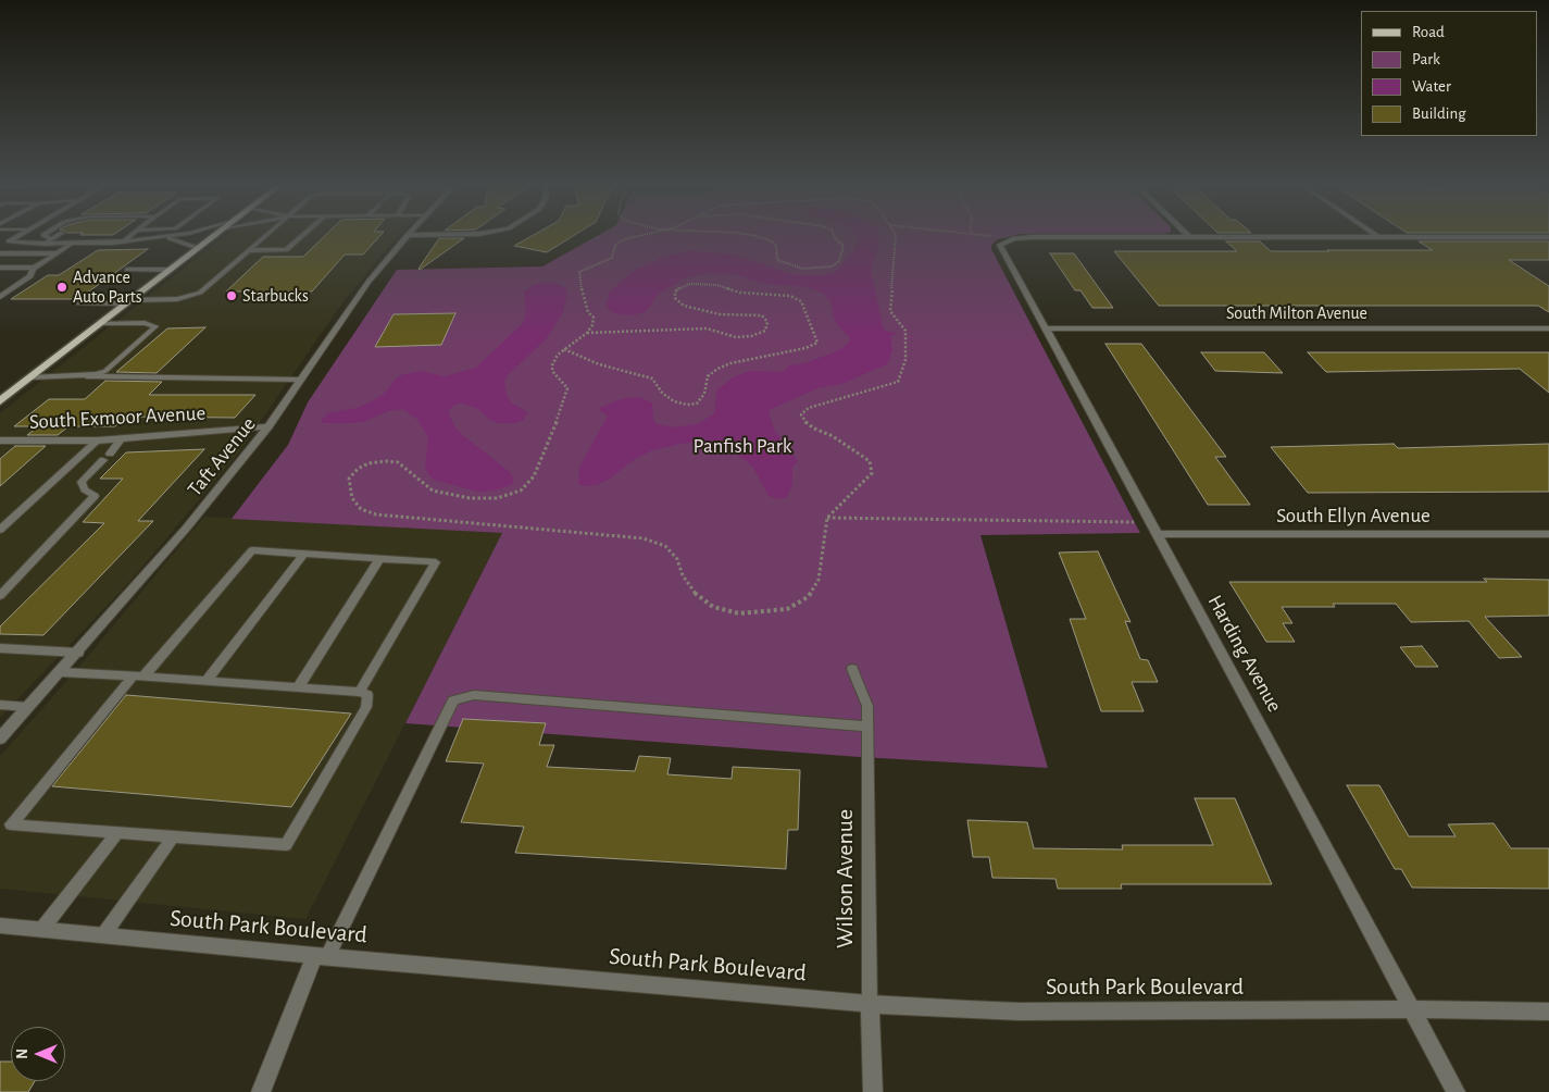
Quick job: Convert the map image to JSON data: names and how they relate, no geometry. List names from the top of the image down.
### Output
{
  "streets": {
    "street": [
      "South Milton Avenue",
      "South Exmoor Avenue",
      "Taft Avenue",
      "South Ellyn Avenue",
      "Harding Avenue",
      "Wilson Avenue",
      "South Park Boulevard"
    ]
  },
  "crossings": [
    ["South Milton Avenue", "Harding Avenue"],
    ["South Exmoor Avenue", "Taft Avenue"],
    ["South Ellyn Avenue", "Harding Avenue"],
    ["Harding Avenue", "South Park Boulevard"],
    ["Wilson Avenue", "South Park Boulevard"]
  ],
  "parks": ["Panfish Park"],
  "places": ["Advance Auto Parts", "Starbucks"],
  "legend": [
    "Road",
    "Park",
    "Water",
    "Building"
  ],
  "north": "left"
}
